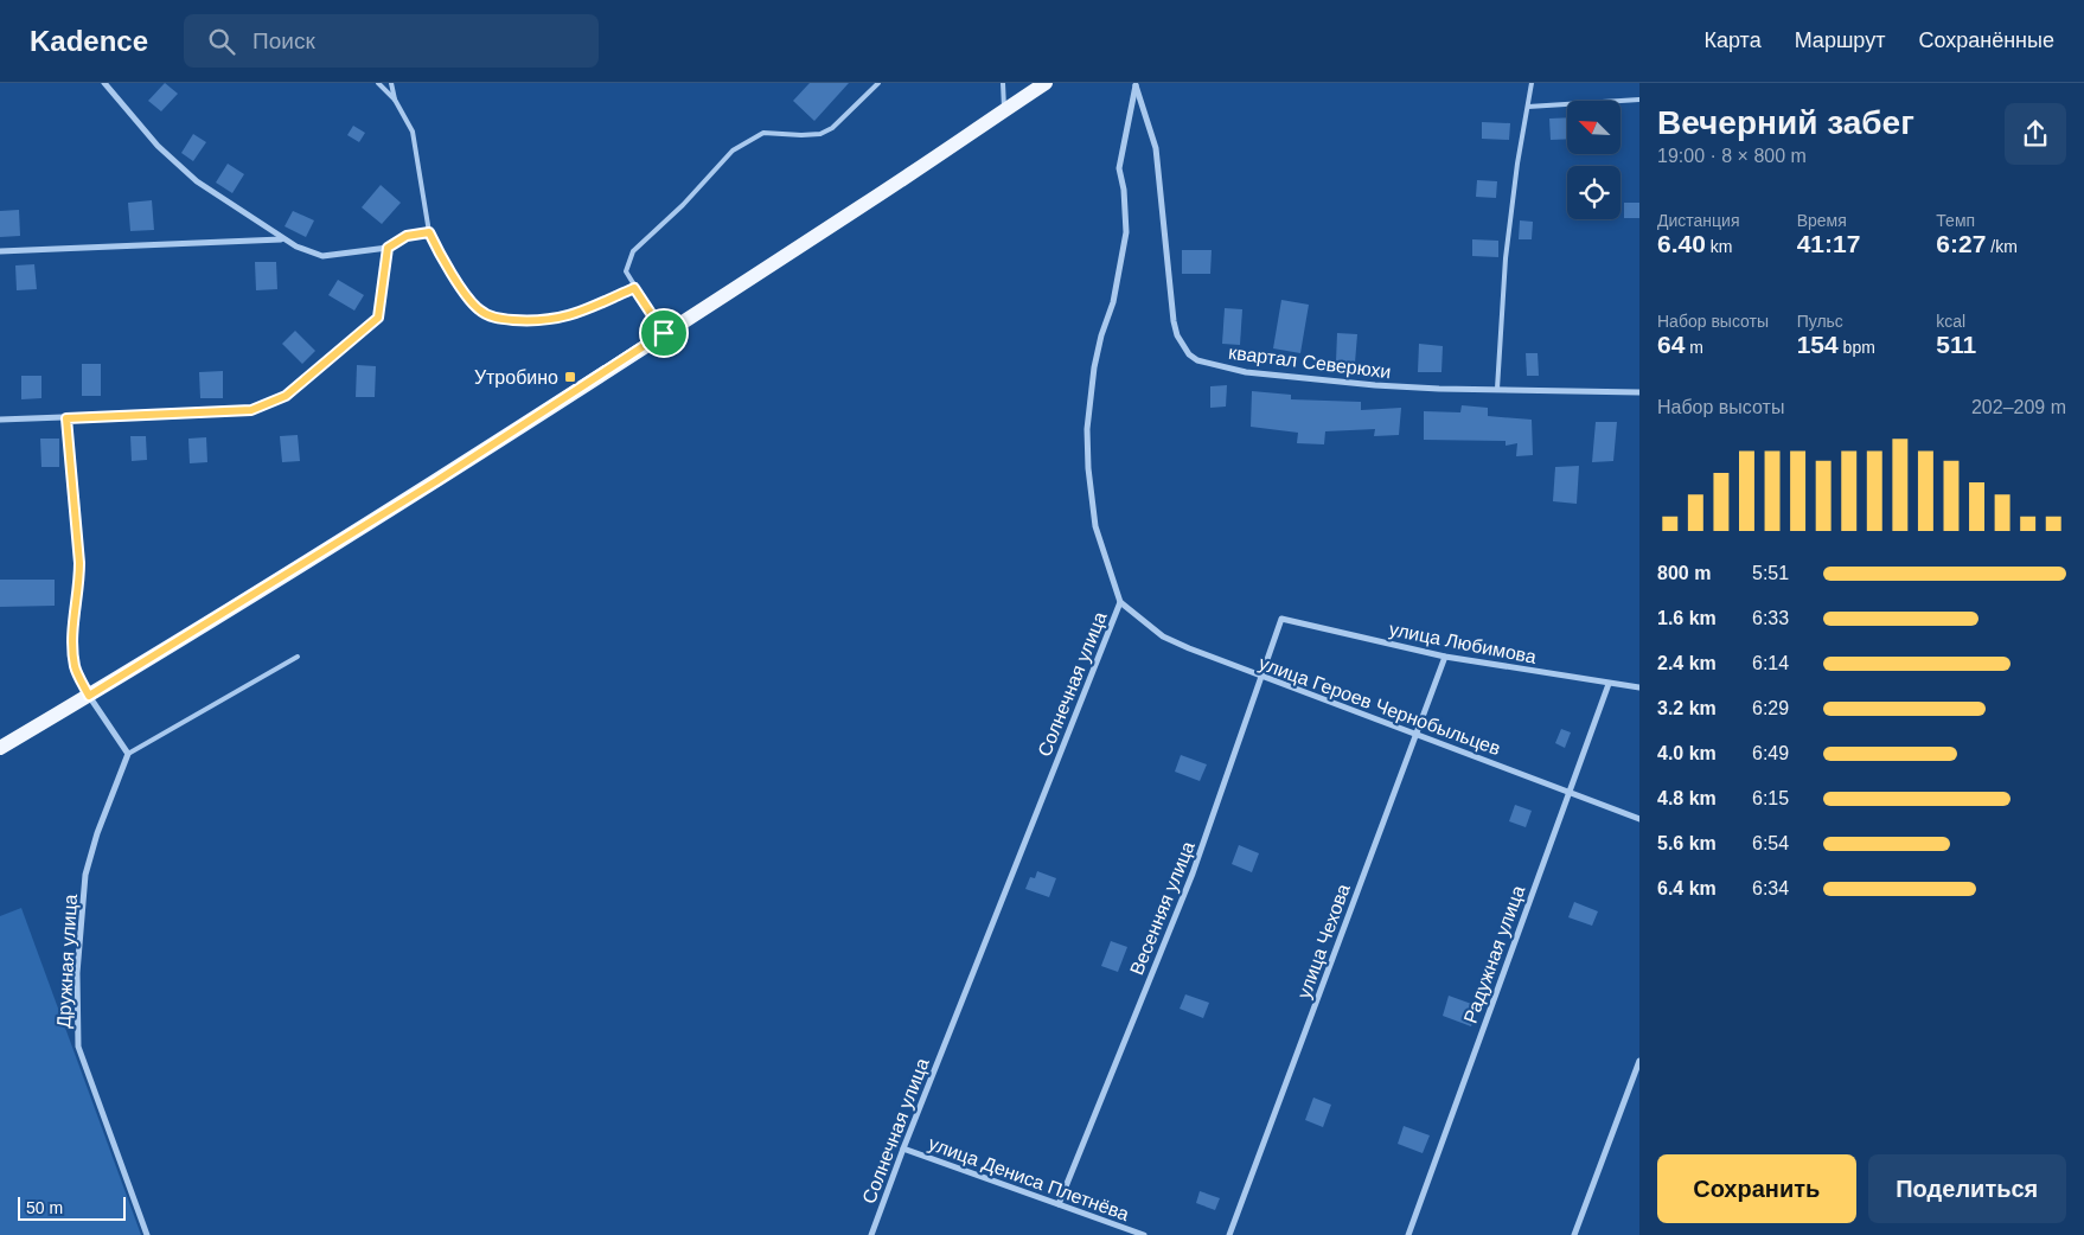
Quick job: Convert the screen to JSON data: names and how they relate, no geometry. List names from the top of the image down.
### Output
{
  "streets": {
    "street": [
      "квартал Северюхи",
      "улица Любимова",
      "Солнечная улица",
      "улица Героев Чернобыльцев",
      "Весенняя улица",
      "улица Чехова",
      "Радужная улица",
      "Дружная улица",
      "улица Дениса Плетнёва"
    ]
  },
  "crossings": [
    ["квартал Северюхи", "Солнечная улица"],
    ["улица Любимова", "Весенняя улица"],
    ["улица Любимова", "улица Чехова"],
    ["улица Любимова", "Радужная улица"],
    ["Солнечная улица", "улица Героев Чернобыльцев"],
    ["Солнечная улица", "улица Дениса Плетнёва"],
    ["улица Героев Чернобыльцев", "Весенняя улица"],
    ["улица Героев Чернобыльцев", "улица Чехова"],
    ["улица Героев Чернобыльцев", "Радужная улица"],
    ["Весенняя улица", "улица Дениса Плетнёва"]
  ],
  "places": {
    "transit": ["Утробино"]
  },
  "scale_bar": "50 m",
  "north": "top left",
  "page": {
    "header": "Kadence",
    "search": "Поиск",
    "nav": ["Карта", "Маршрут", "Сохранённые"],
    "heading": ["Вечерний забег", "19:00 · 8 × 800 m"],
    "stats": [
      ["Дистанция", "6.40 km"],
      ["Время", "41:17"],
      ["Темп", "6:27 /km"],
      ["Набор высоты", "64 m"],
      ["Пульс", "154 bpm"],
      ["kcal", "511"]
    ],
    "chart": ["Набор высоты", "202–209 m"],
    "list": [
      {
        "name": "800 m",
        "note": "5:51"
      },
      {
        "name": "1.6 km",
        "note": "6:33"
      },
      {
        "name": "2.4 km",
        "note": "6:14"
      },
      {
        "name": "3.2 km",
        "note": "6:29"
      },
      {
        "name": "4.0 km",
        "note": "6:49"
      },
      {
        "name": "4.8 km",
        "note": "6:15"
      },
      {
        "name": "5.6 km",
        "note": "6:54"
      },
      {
        "name": "6.4 km",
        "note": "6:34"
      }
    ],
    "buttons": ["Сохранить", "Поделиться"],
    "scale": "50 m"
  }
}
